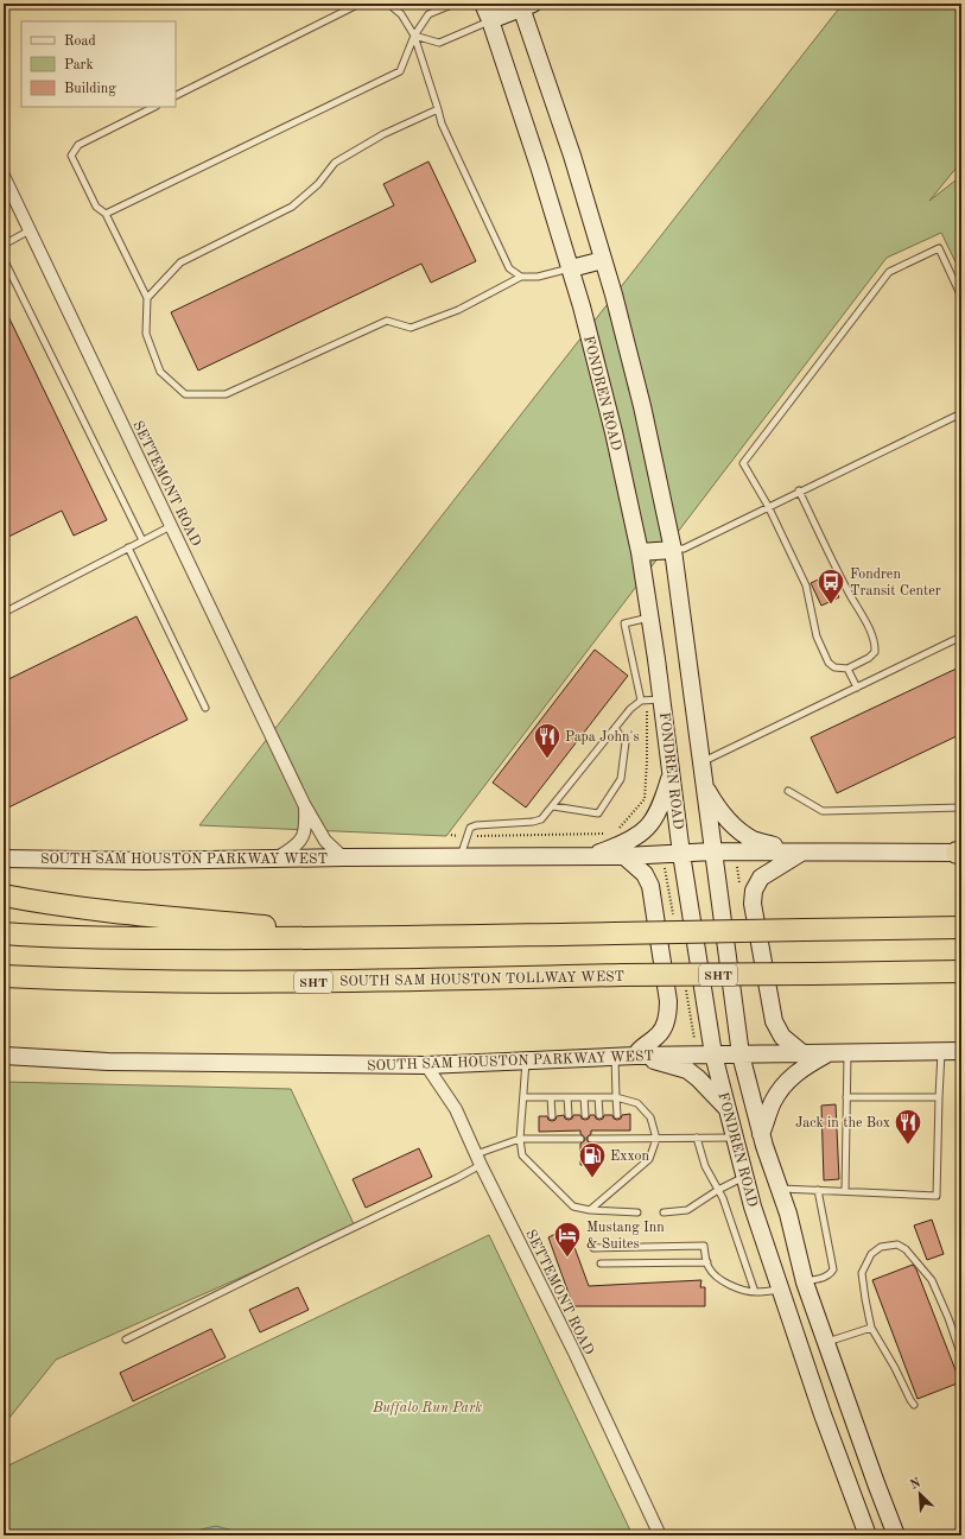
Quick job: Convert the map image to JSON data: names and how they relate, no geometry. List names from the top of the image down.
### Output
{
  "streets": {
    "highway": ["SHT", "SOUTH SAM HOUSTON TOLLWAY WEST"],
    "main road": ["FONDREN ROAD", "SOUTH SAM HOUSTON PARKWAY WEST"],
    "street": ["SETTEMONT ROAD"]
  },
  "crossings": [
    ["FONDREN ROAD", "SOUTH SAM HOUSTON PARKWAY WEST"],
    ["SETTEMONT ROAD", "SOUTH SAM HOUSTON PARKWAY WEST"]
  ],
  "parks": ["Buffalo Run Park"],
  "places": {
    "bus stop": ["Fondren Transit Center"],
    "restaurant": ["Papa John's", "Jack in the Box"],
    "fuel station": ["Exxon"],
    "hotel": ["Mustang Inn & Suites"]
  },
  "legend": ["Road", "Park", "Building"],
  "north": "top left"
}
